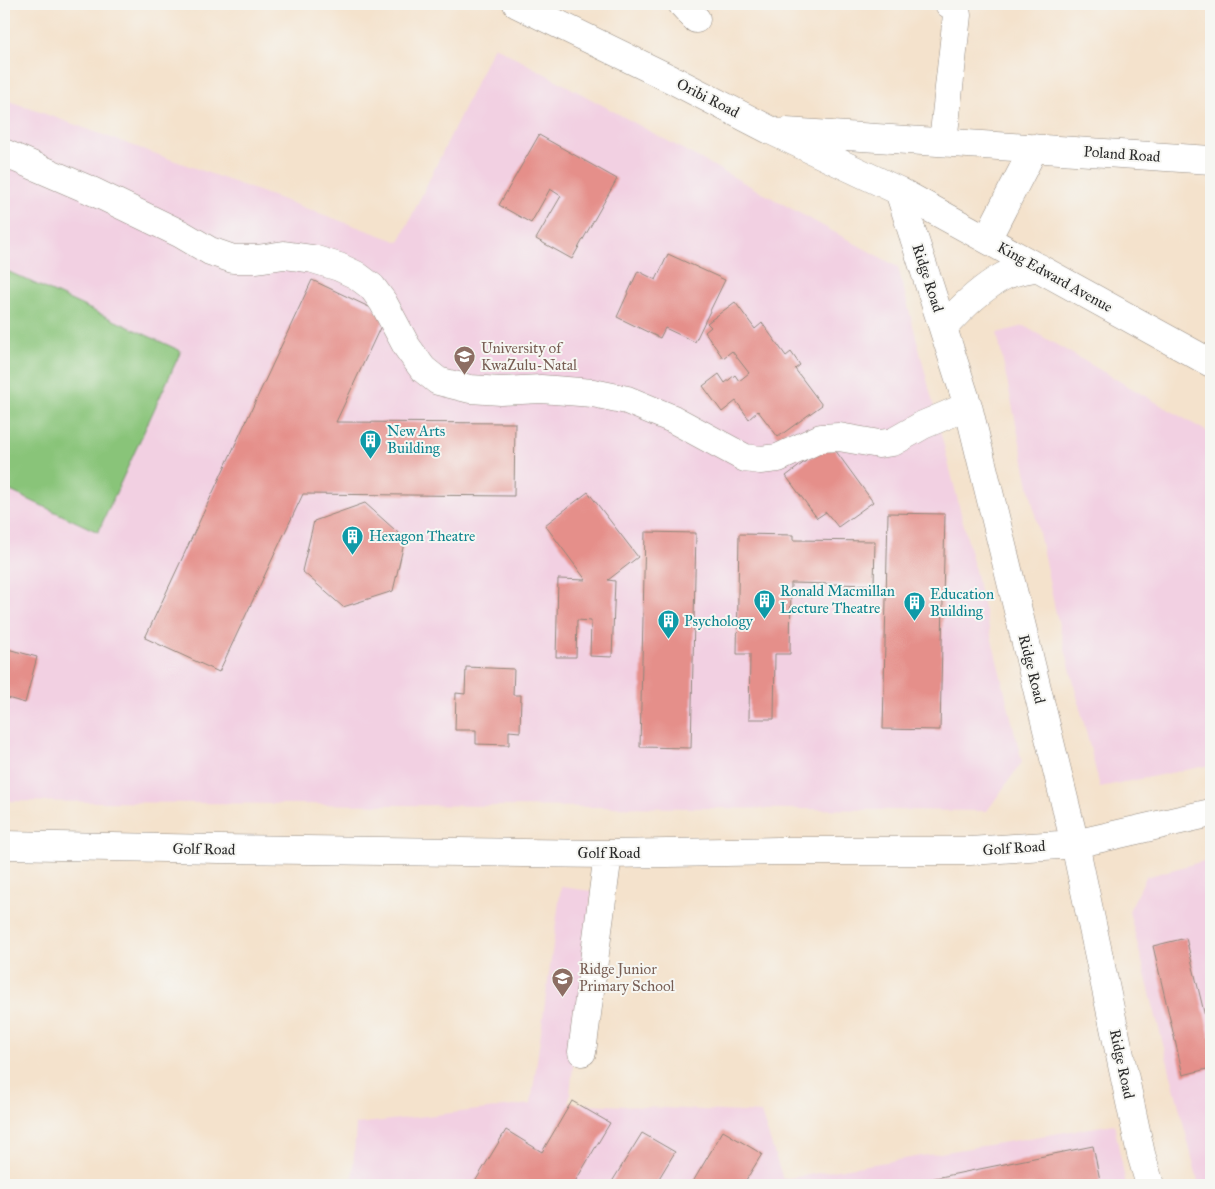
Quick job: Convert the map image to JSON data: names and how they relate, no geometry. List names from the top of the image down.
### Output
{
  "streets": {
    "street": [
      "Oribi Road",
      "Poland Road",
      "King Edward Avenue",
      "Ridge Road",
      "Golf Road"
    ]
  },
  "crossings": [
    ["Oribi Road", "Poland Road"],
    ["Oribi Road", "King Edward Avenue"],
    ["Oribi Road", "Ridge Road"],
    ["King Edward Avenue", "Ridge Road"],
    ["Ridge Road", "Golf Road"]
  ],
  "places": {
    "school or university": ["University of KwaZulu-Natal", "Ridge Junior Primary School"],
    "building": [
      "New Arts Building",
      "Hexagon Theatre",
      "Ronald Macmillan Lecture Theatre",
      "Education Building",
      "Psychology"
    ]
  }
}
